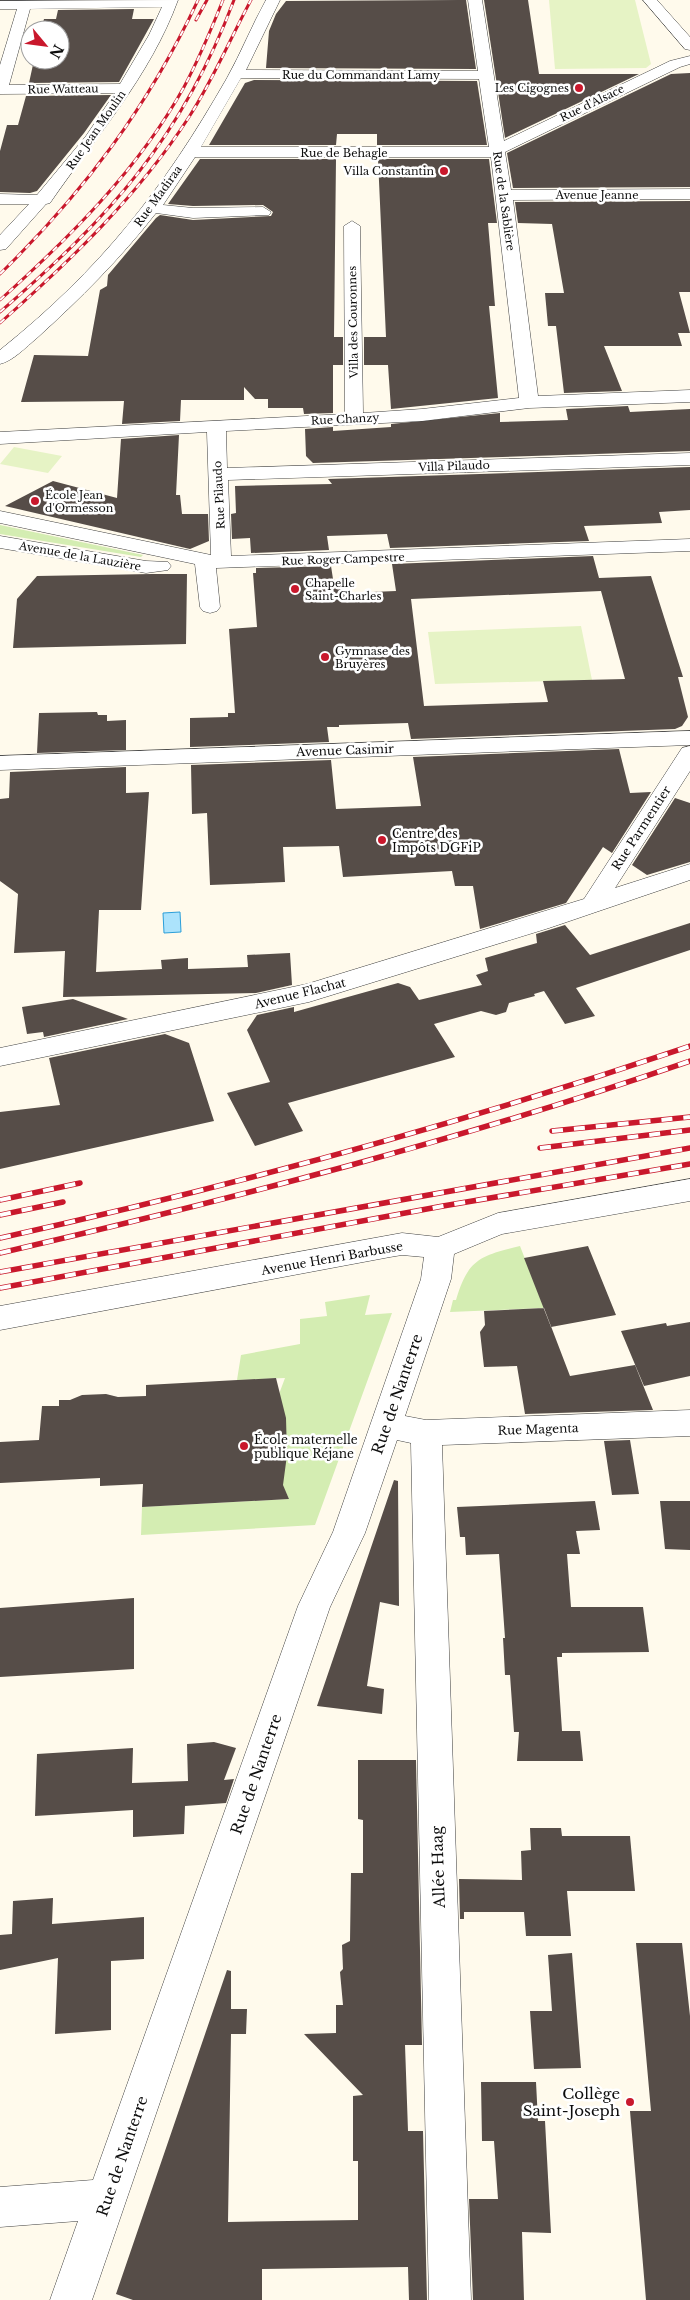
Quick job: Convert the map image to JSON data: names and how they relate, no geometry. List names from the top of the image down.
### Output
{
  "streets": {
    "street": [
      "Rue du Commandant Lamy",
      "Rue Watteau",
      "Rue d'Alsace",
      "Rue Jean Moulin",
      "Rue de Behagle",
      "Avenue Jeanne",
      "Rue Madiraa",
      "Rue de la Sablière",
      "Villa des Couronnes",
      "Rue Chanzy",
      "Villa Pilaudo",
      "Rue Pilaudo",
      "Avenue de la Lauzière",
      "Rue Roger Campestre",
      "Avenue Casimir",
      "Rue Parmentier",
      "Avenue Flachat",
      "Avenue Henri Barbusse",
      "Rue de Nanterre",
      "Rue Magenta",
      "Allée Haag"
    ]
  },
  "crossings": [
    ["Rue du Commandant Lamy", "Rue Madiraa"],
    ["Rue du Commandant Lamy", "Rue de la Sablière"],
    ["Rue Watteau", "Rue Jean Moulin"],
    ["Rue d'Alsace", "Rue de Behagle"],
    ["Rue d'Alsace", "Rue de la Sablière"],
    ["Rue de Behagle", "Rue Madiraa"],
    ["Rue de Behagle", "Rue de la Sablière"],
    ["Avenue Jeanne", "Rue de la Sablière"],
    ["Rue de la Sablière", "Rue Chanzy"],
    ["Villa des Couronnes", "Rue Chanzy"],
    ["Rue Chanzy", "Rue Pilaudo"],
    ["Villa Pilaudo", "Rue Pilaudo"],
    ["Rue Pilaudo", "Avenue de la Lauzière"],
    ["Rue Pilaudo", "Rue Roger Campestre"],
    ["Avenue de la Lauzière", "Rue Roger Campestre"],
    ["Rue Parmentier", "Avenue Flachat"],
    ["Avenue Henri Barbusse", "Rue de Nanterre"],
    ["Rue de Nanterre", "Rue Magenta"],
    ["Rue Magenta", "Allée Haag"]
  ],
  "places": [
    "Les Cigognes",
    "Villa Constantin",
    "École Jean d'Ormesson",
    "Chapelle Saint-Charles",
    "Gymnase des Bruyères",
    "Centre des Impôts DGFiP",
    "École maternelle publique Réjane",
    "Collège Saint-Joseph"
  ],
  "north": "bottom right"
}
